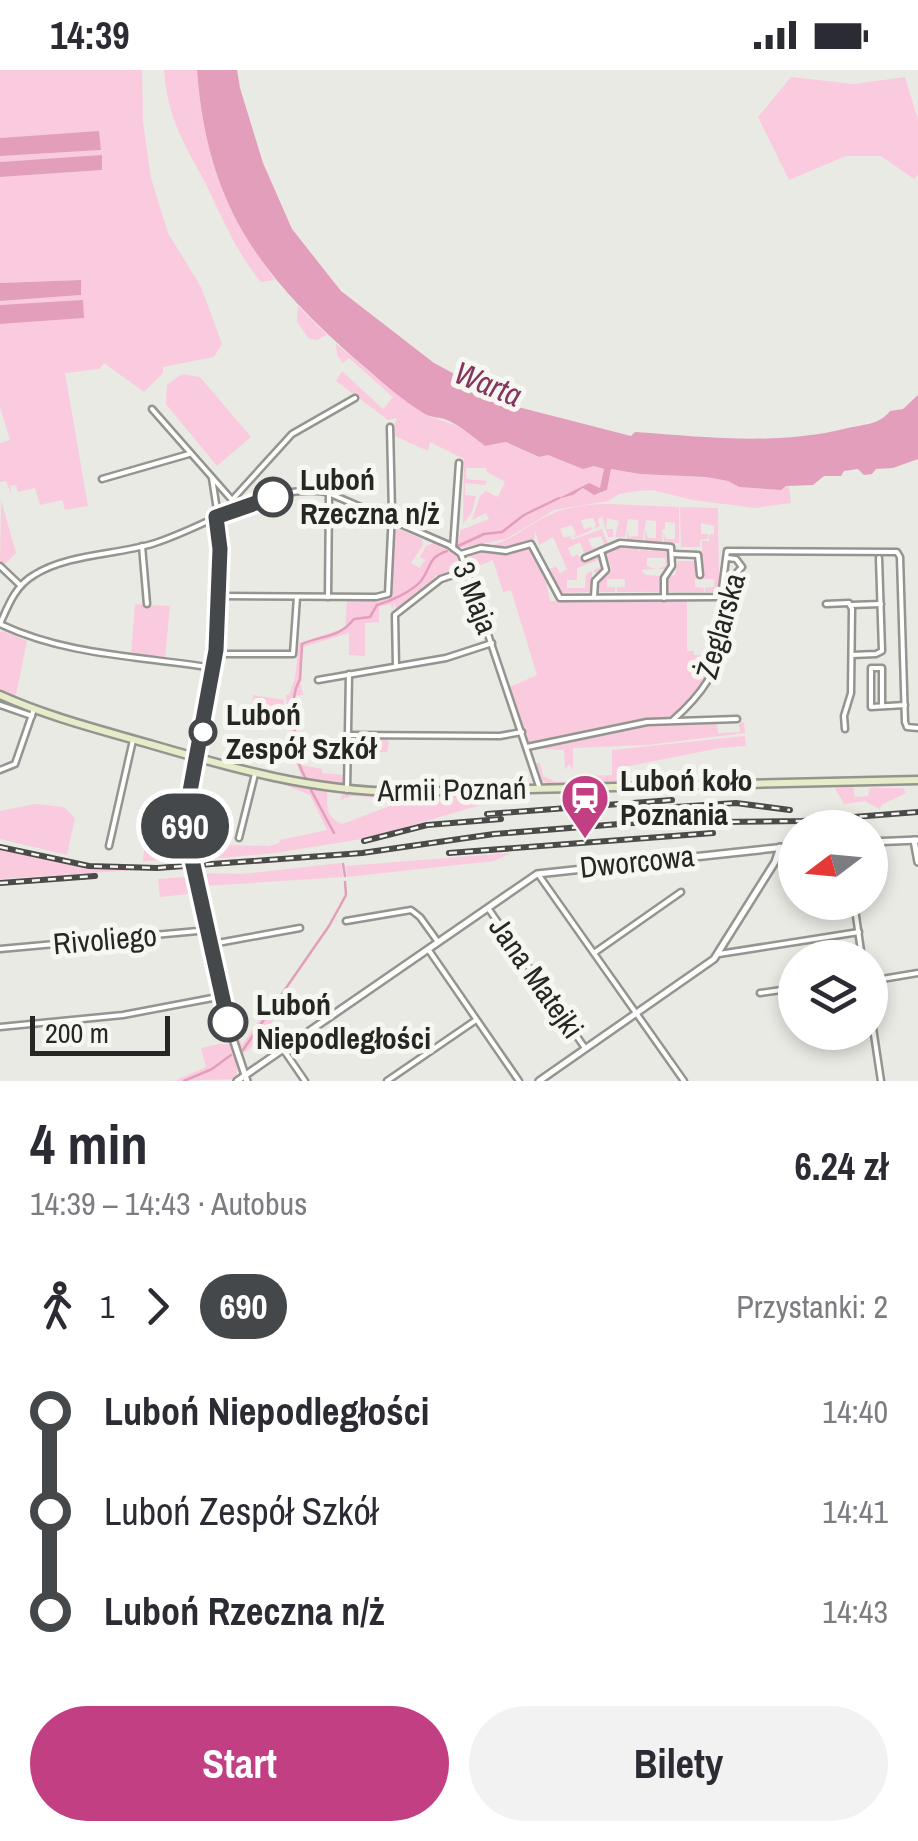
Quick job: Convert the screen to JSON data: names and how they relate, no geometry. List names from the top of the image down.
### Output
{
  "streets": {
    "main road": ["Armii Poznań"],
    "street": [
      "3 Maja",
      "Żeglarska",
      "Dworcowa",
      "Rivoliego",
      "Jana Matejki"
    ]
  },
  "crossings": [
    ["3 Maja", "Armii Poznań"]
  ],
  "water": ["Warta"],
  "places": {
    "other": ["Luboń Rzeczna n/ż", "Luboń Zespół Szkół", "Luboń Niepodległości"],
    "station": ["Luboń koło Poznania"]
  },
  "lines": ["bus line 690"],
  "scale_bar": "200 m",
  "north": "left",
  "page": {
    "status": "14:39",
    "on_map": "690",
    "scale": "200 m",
    "heading": ["4 min", "14:39 – 14:43 · Autobus", "6.24 zł"],
    "legs": ["1", "690", "Przystanki: 2"],
    "list": [
      {
        "name": "Luboń Niepodległości",
        "value": "14:40"
      },
      {
        "name": "Luboń Zespół Szkół",
        "value": "14:41"
      },
      {
        "name": "Luboń Rzeczna n/ż",
        "value": "14:43"
      }
    ],
    "buttons": ["Start", "Bilety"]
  }
}
